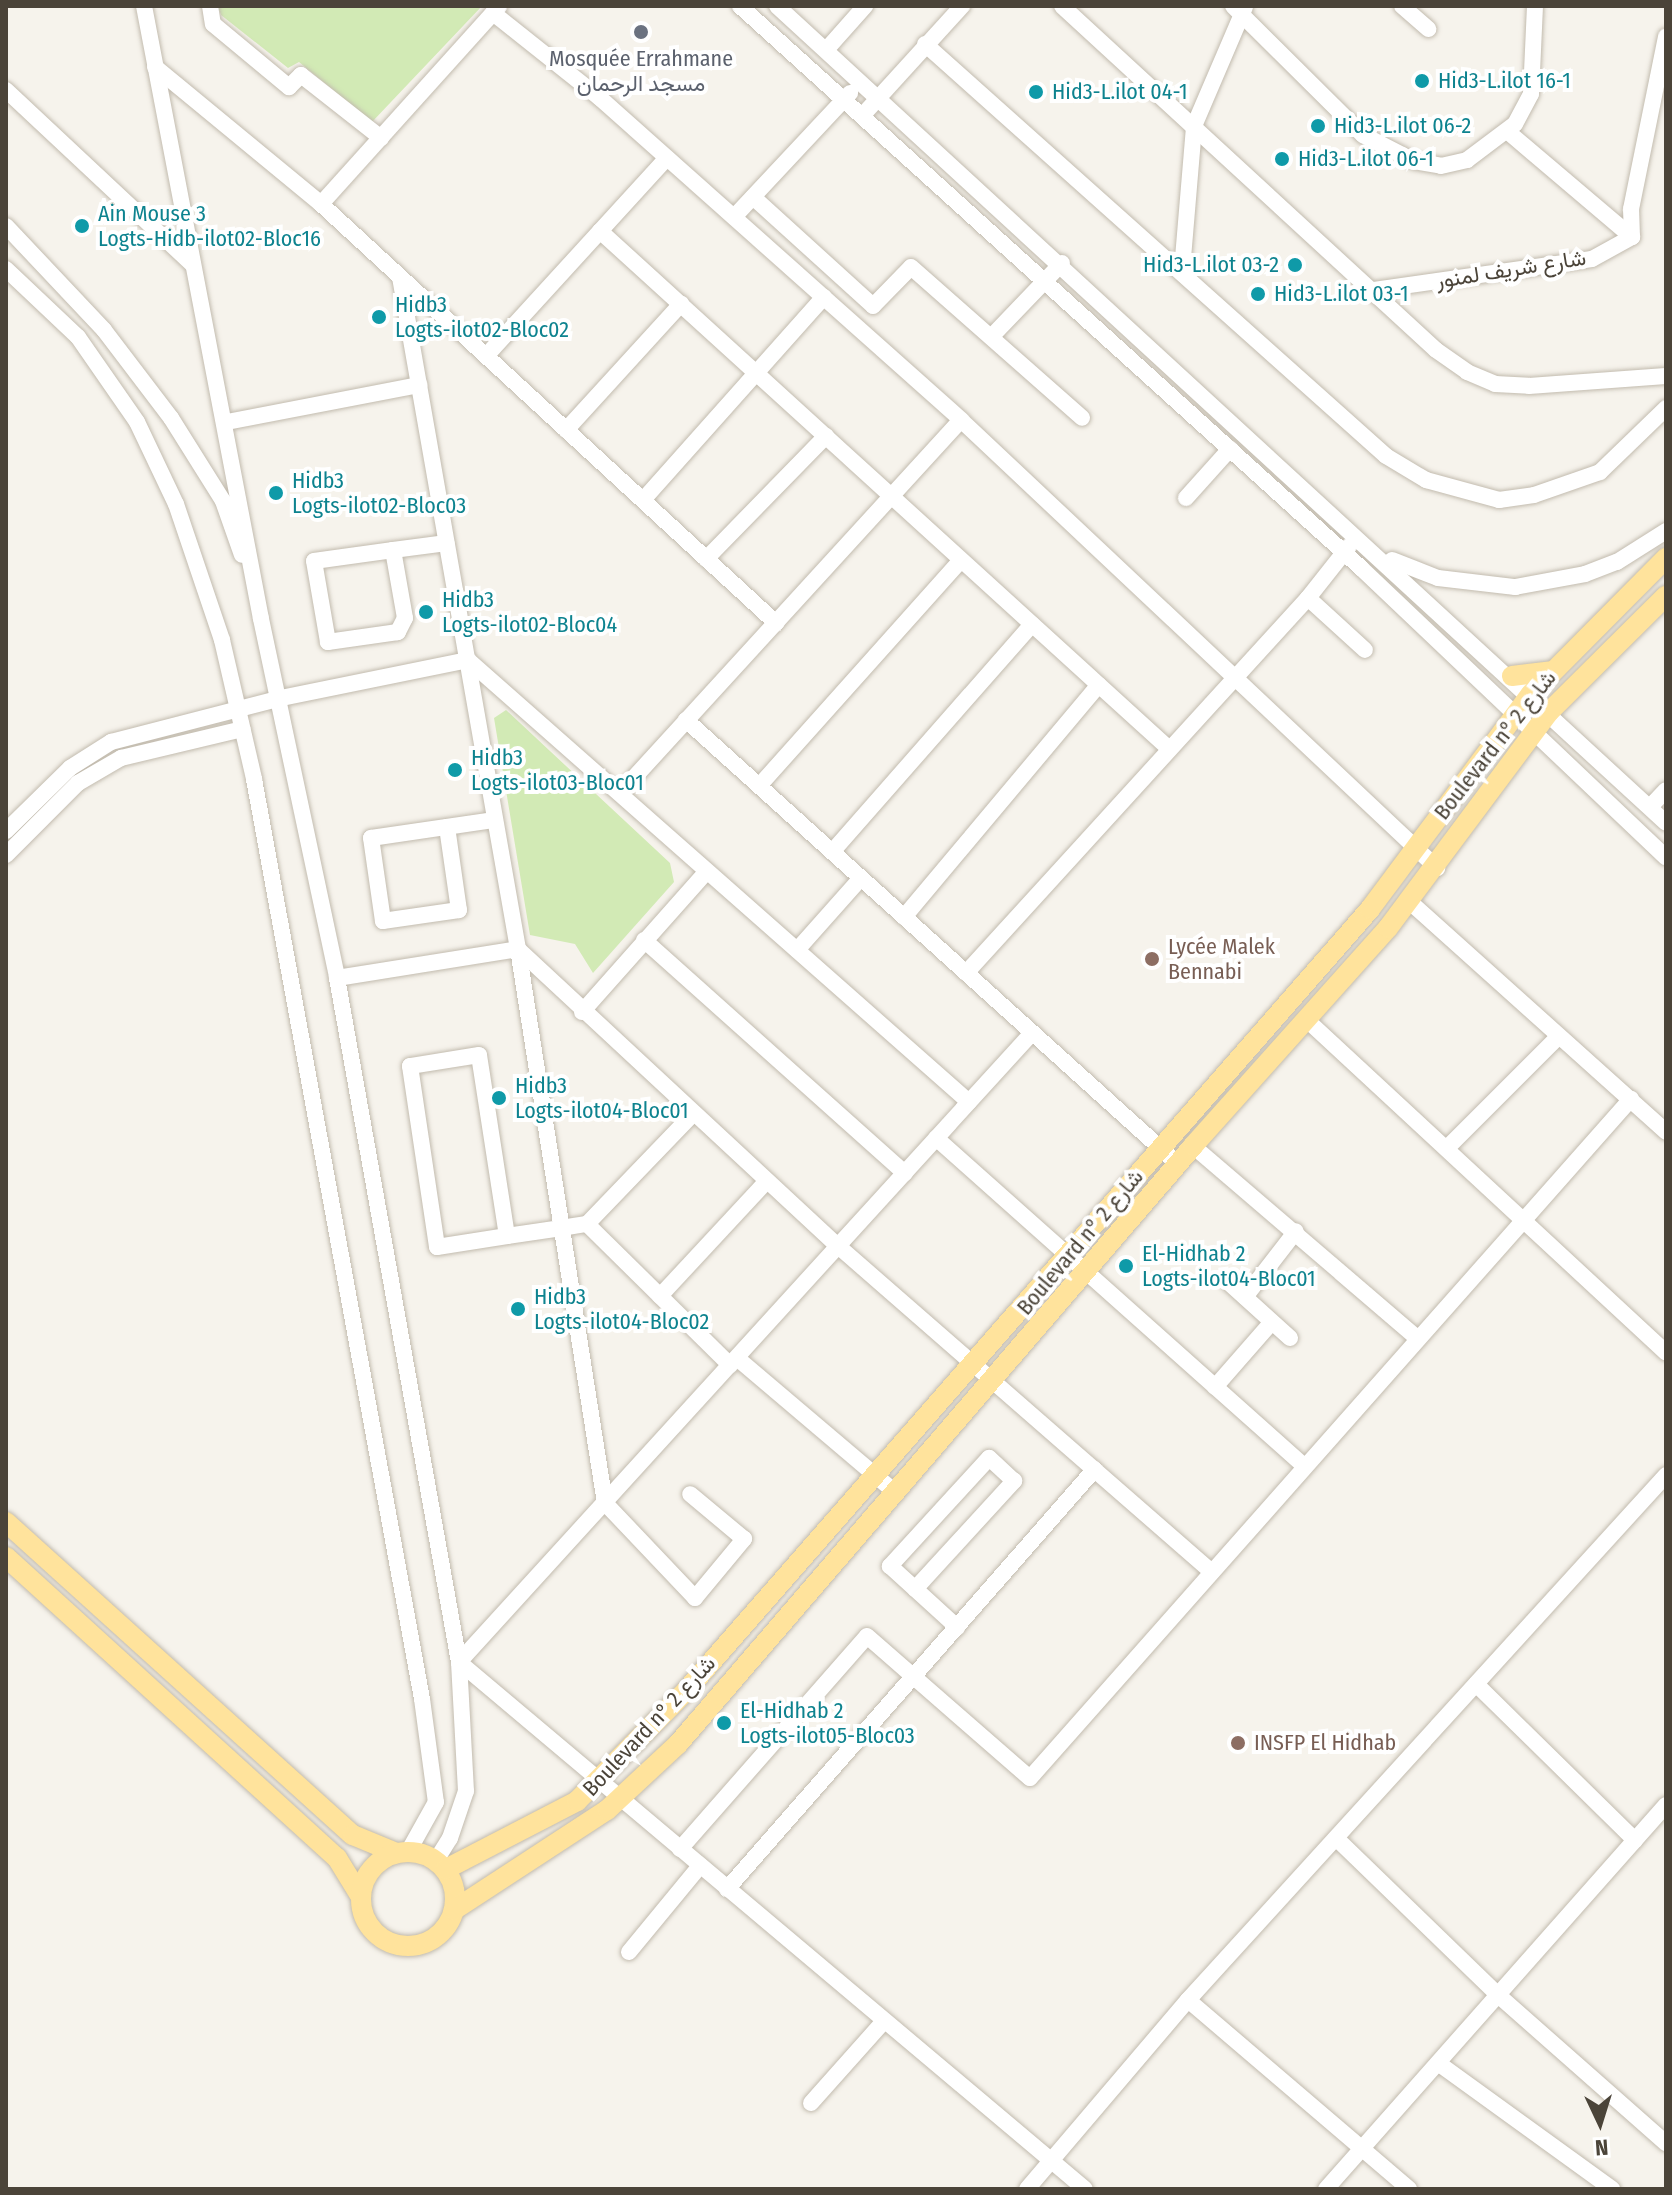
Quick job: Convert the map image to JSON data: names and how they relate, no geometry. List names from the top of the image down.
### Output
{
  "streets": {
    "main road": ["Boulevard n° شارع 2"],
    "street": ["شارع شريف لمنور"]
  },
  "places": [
    "Mosquée Errahmane مسجد الرحمان",
    "Hid3-L.ilot 16-1",
    "Hid3-L.ilot 04-1",
    "Hid3-L.ilot 06-2",
    "Hid3-L.ilot 06-1",
    "Ain Mouse 3 Logts-Hidb-ilot02-Bloc16",
    "Hid3-L.ilot 03-2",
    "Hid3-L.ilot 03-1",
    "Hidb3 Logts-ilot02-Bloc02",
    "Hidb3 Logts-ilot02-Bloc03",
    "Hidb3 Logts-ilot02-Bloc04",
    "Hidb3 Logts-ilot03-Bloc01",
    "Lycée Malek Bennabi",
    "Hidb3 Logts-ilot04-Bloc01",
    "El-Hidhab 2 Logts-ilot04-Bloc01",
    "Hidb3 Logts-ilot04-Bloc02",
    "El-Hidhab 2 Logts-ilot05-Bloc03",
    "INSFP El Hidhab"
  ],
  "north": "bottom"
}
